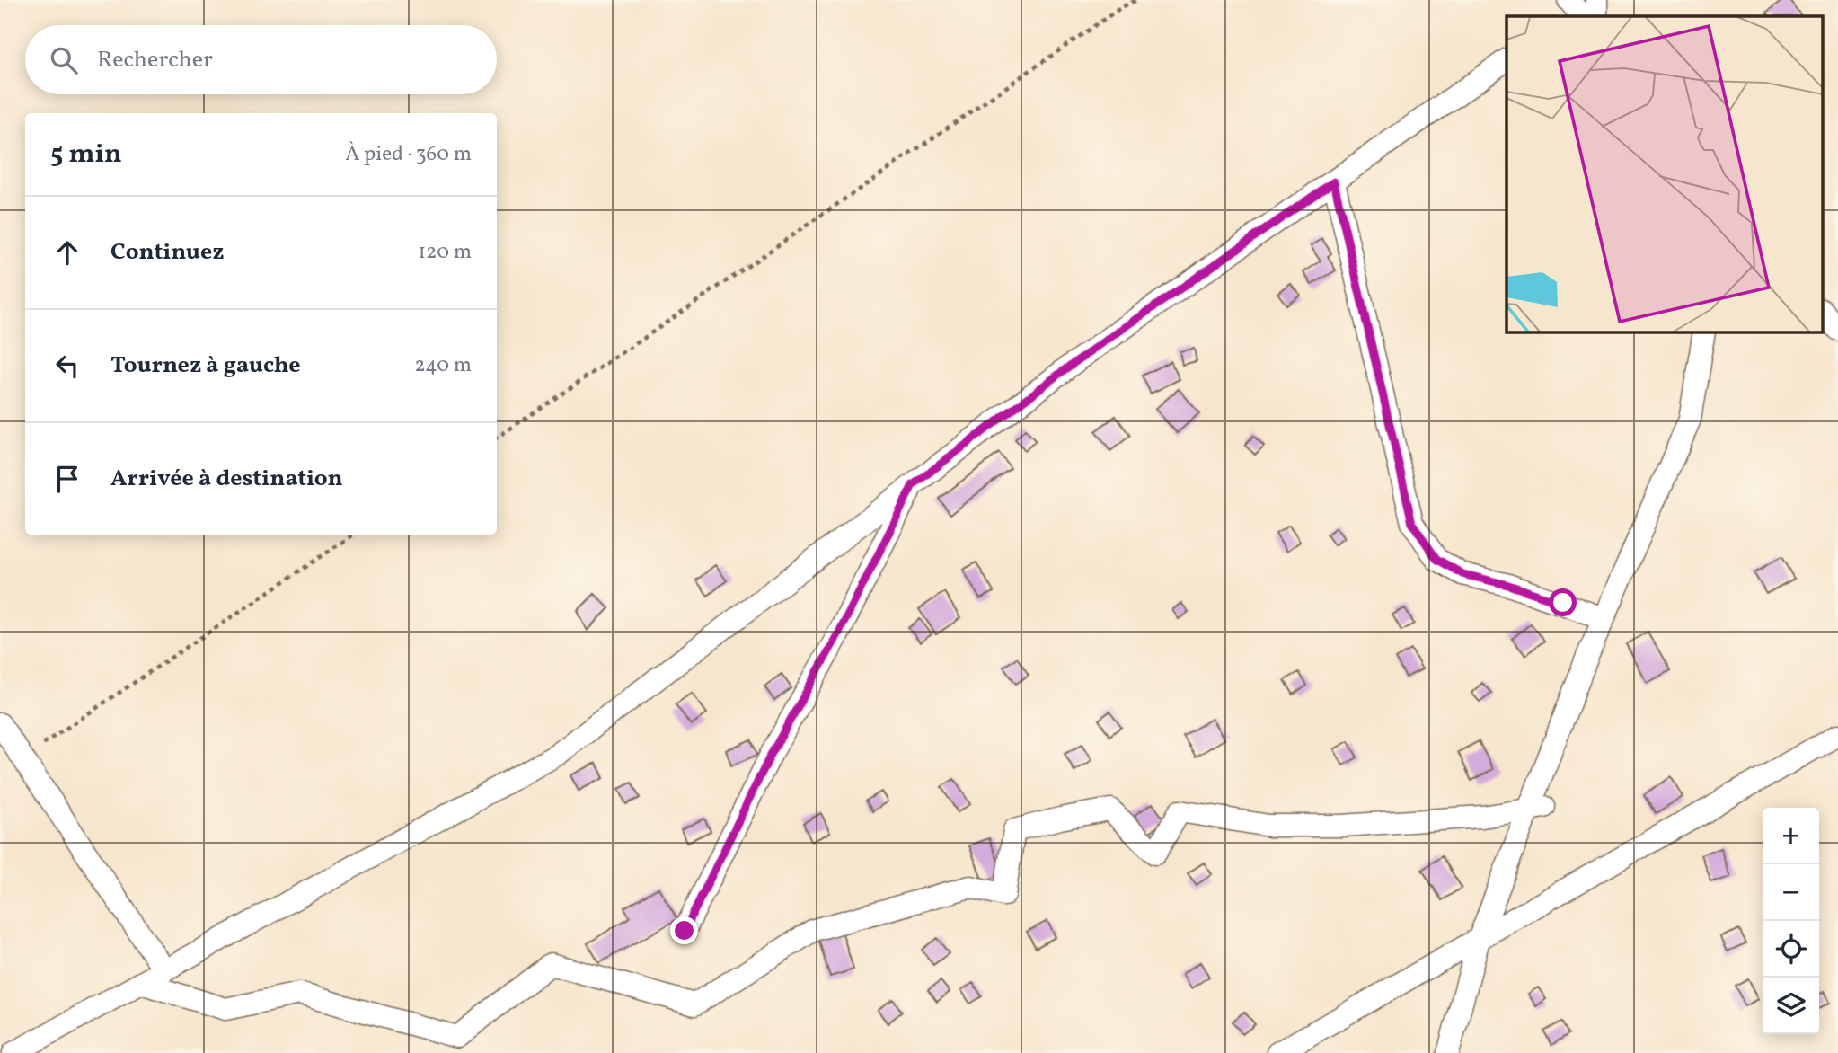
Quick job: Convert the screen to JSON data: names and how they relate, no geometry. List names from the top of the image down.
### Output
{
  "page": {
    "search": "Rechercher",
    "heading": ["5 min", "À pied · 360 m"],
    "list": [
      ["Continuez", "120 m"],
      ["Tournez à gauche", "240 m"],
      "Arrivée à destination"
    ],
    "map_buttons": ["+", "−"]
  }
}
